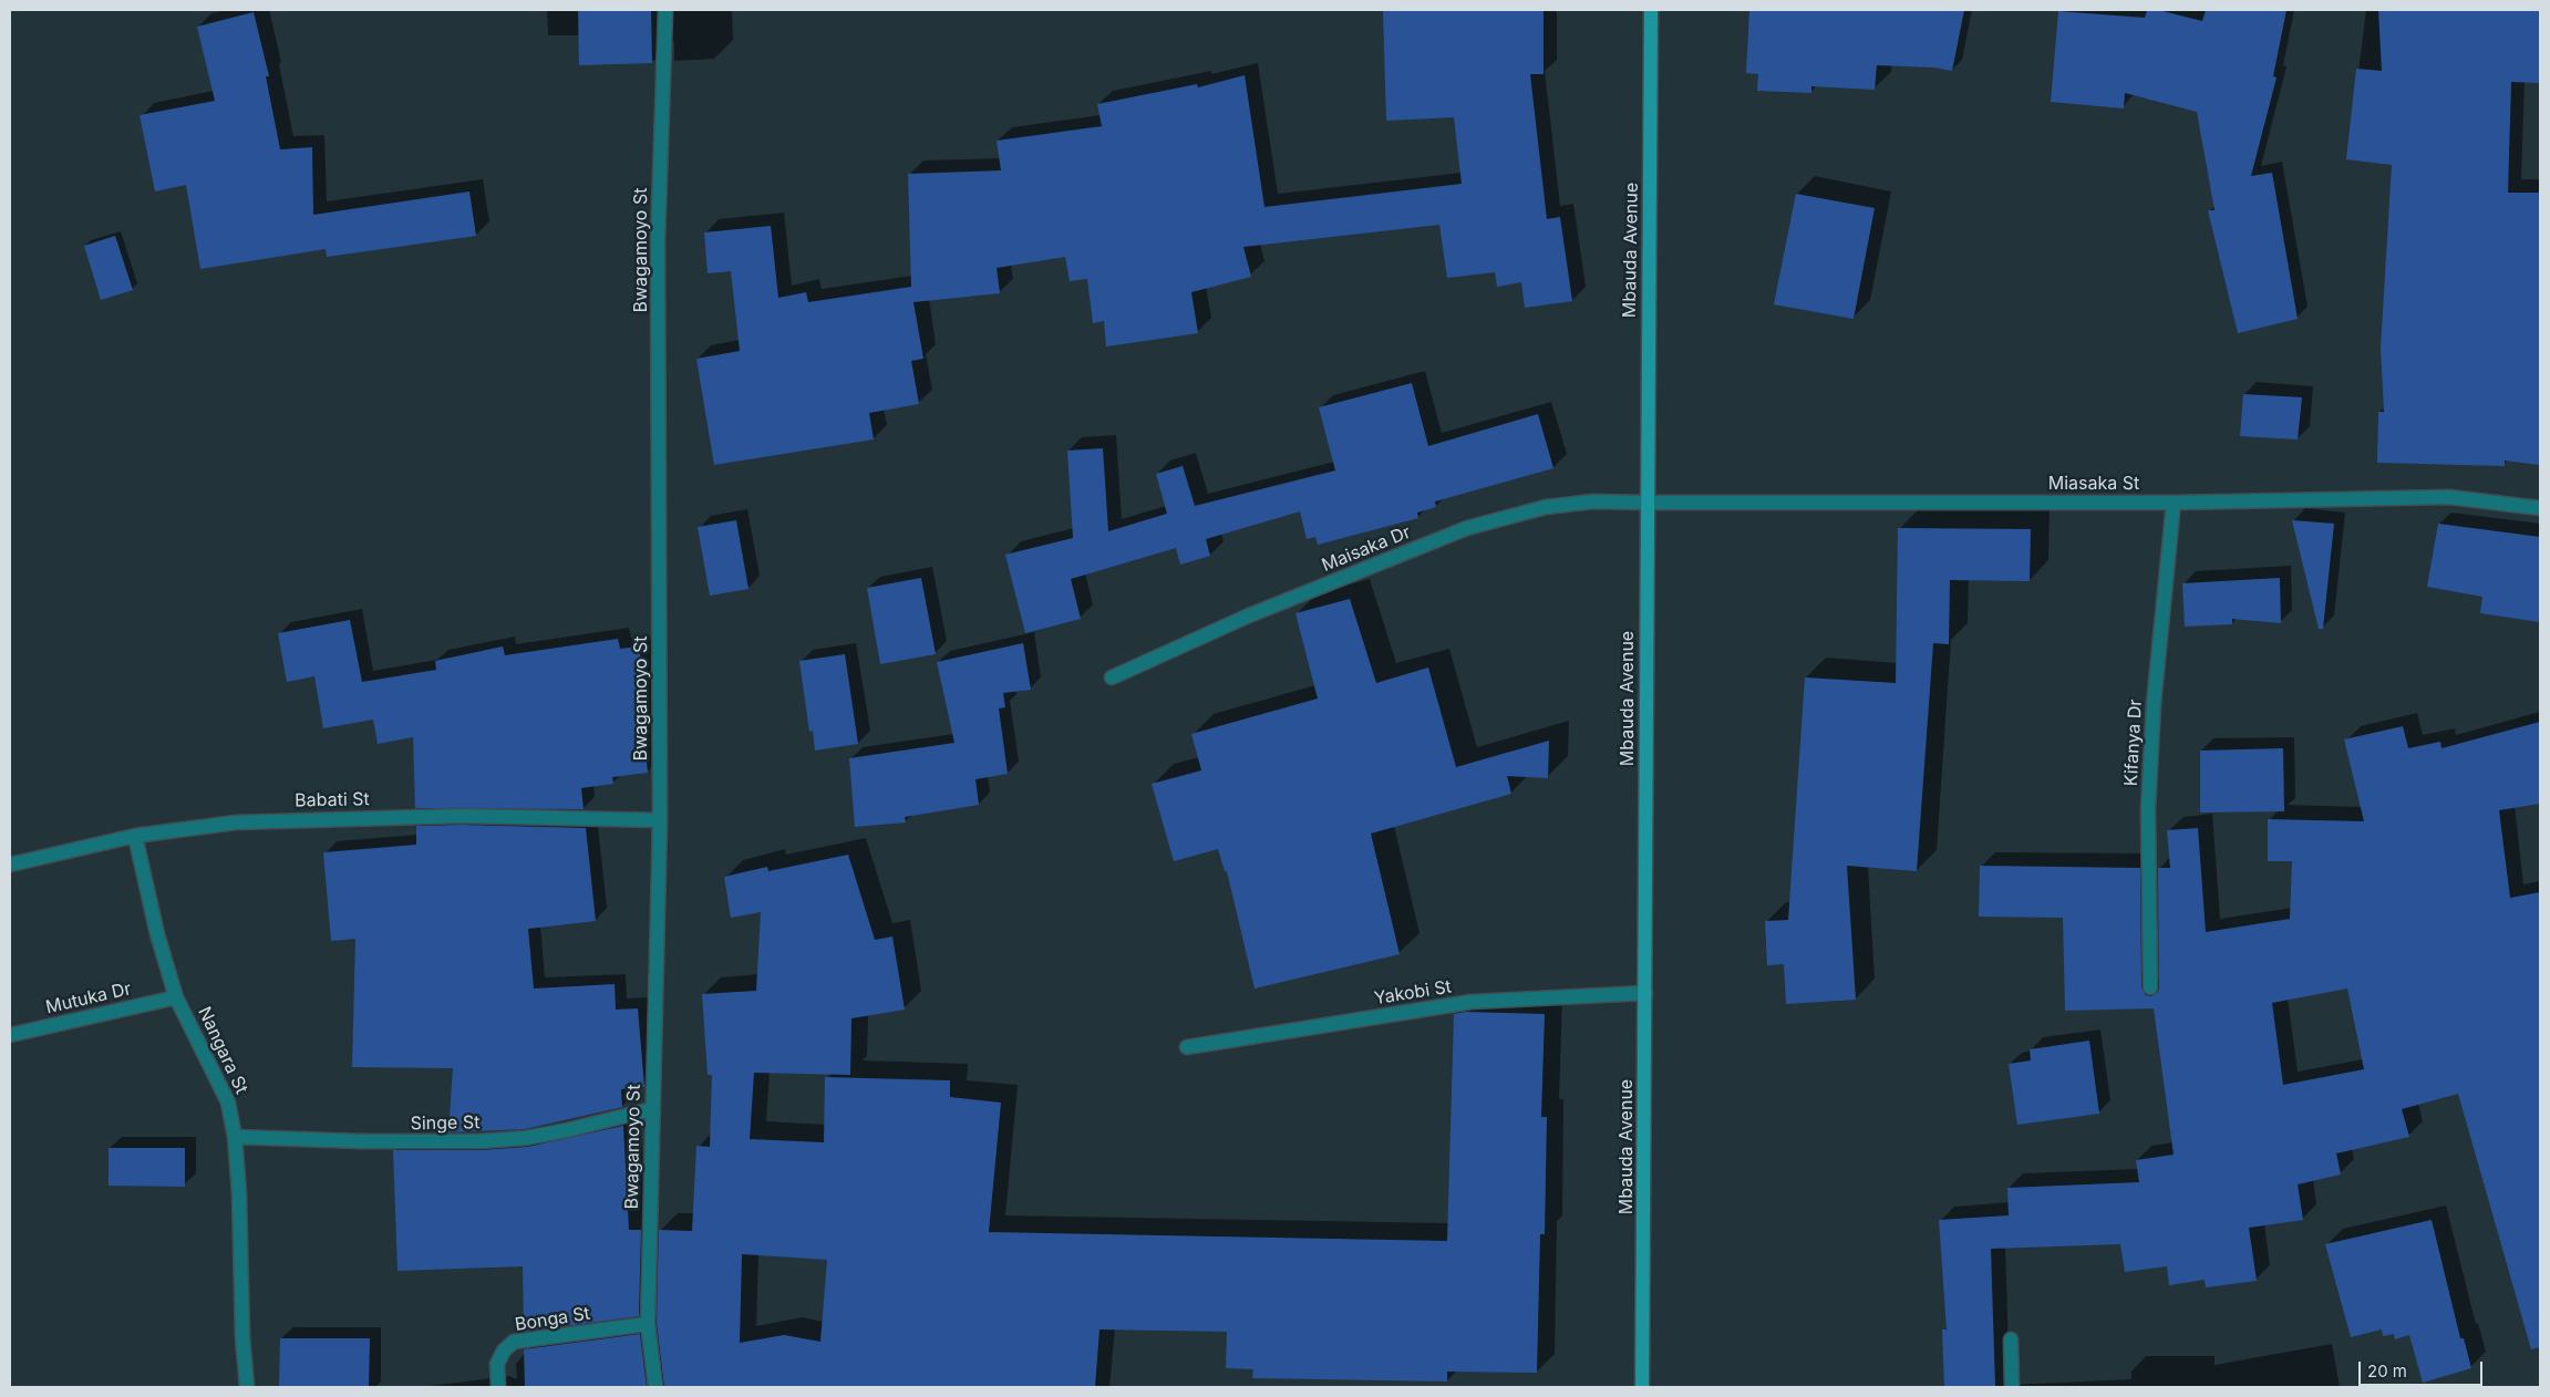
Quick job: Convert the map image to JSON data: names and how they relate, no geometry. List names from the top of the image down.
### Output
{
  "streets": {
    "street": [
      "Bwagamoyo St",
      "Mbauda Avenue",
      "Miasaka St",
      "Maisaka Dr",
      "Kifanya Dr",
      "Babati St",
      "Yakobi St",
      "Mutuka Dr",
      "Nangara St",
      "Singe St",
      "Bonga St"
    ]
  },
  "crossings": [
    ["Bwagamoyo St", "Babati St"],
    ["Bwagamoyo St", "Singe St"],
    ["Bwagamoyo St", "Bonga St"],
    ["Mbauda Avenue", "Miasaka St"],
    ["Mbauda Avenue", "Maisaka Dr"],
    ["Mbauda Avenue", "Yakobi St"],
    ["Miasaka St", "Maisaka Dr"],
    ["Miasaka St", "Kifanya Dr"],
    ["Babati St", "Nangara St"],
    ["Mutuka Dr", "Nangara St"],
    ["Nangara St", "Singe St"]
  ],
  "scale_bar": "20 m"
}
